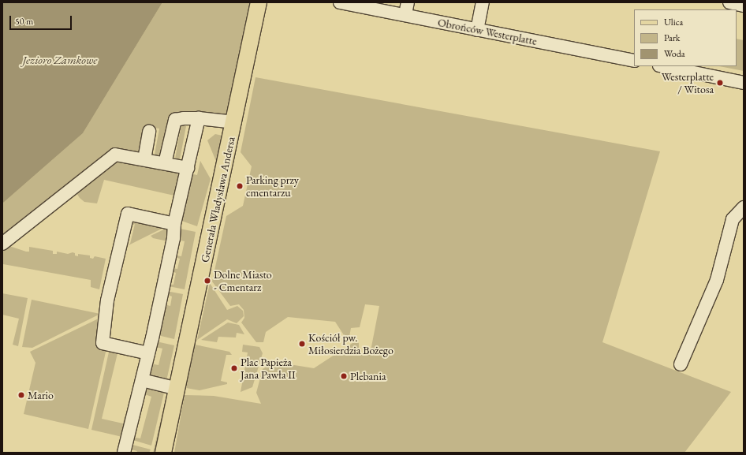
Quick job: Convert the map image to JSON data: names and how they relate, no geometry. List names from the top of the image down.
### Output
{
  "streets": {
    "main road": ["Generała Władysława Andersa"],
    "street": ["Obrońców Westerplatte"]
  },
  "water": ["Jezioro Zamkowe"],
  "places": [
    "Westerplatte / Witosa",
    "Parking przy cmentarzu",
    "Dolne Miasto - Cmentarz",
    "Kościół pw. Miłosierdzia Bożego",
    "Plac Papieża Jana Pawła II",
    "Plebania",
    "Mario"
  ],
  "legend": ["Ulica", "Park", "Woda"],
  "scale_bar": "50 m"
}
